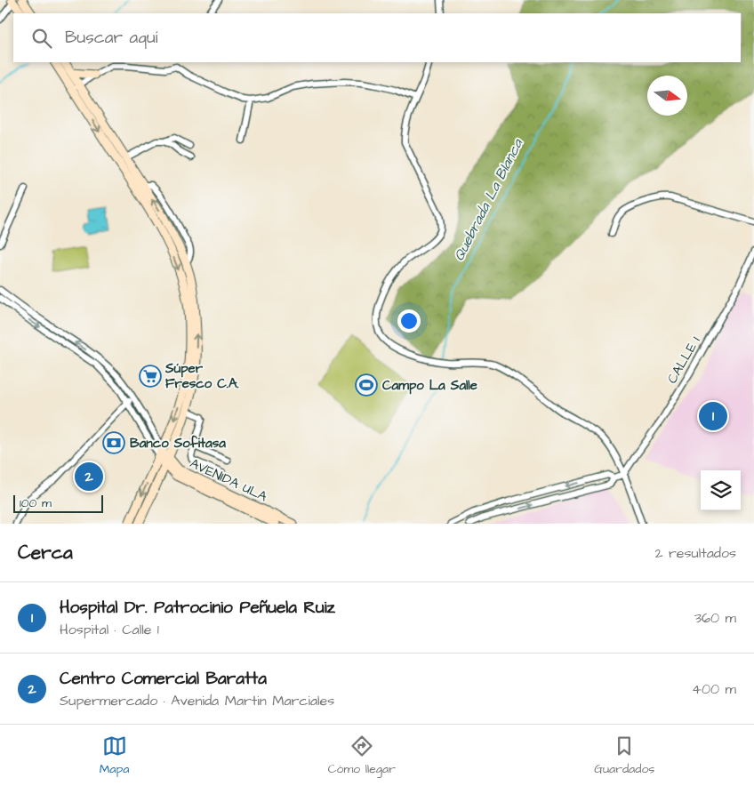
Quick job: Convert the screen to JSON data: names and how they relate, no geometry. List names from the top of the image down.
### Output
{
  "streets": {
    "street": ["CALLE 1", "AVENIDA ULA"]
  },
  "water": ["Quebrada La Blanca"],
  "places": {
    "supermarket": ["Súper Fresco C.A."],
    "sports": ["Campo La Salle"],
    "bank": ["Banco Sofitasa"]
  },
  "scale_bar": "100 m",
  "north": "right",
  "page": {
    "search": "Buscar aquí",
    "pins": ["1", "2"],
    "scale": "100 m",
    "heading": ["Cerca", "2 resultados"],
    "list": [
      {
        "mark": "1",
        "name": "Hospital Dr. Patrocinio Peñuela Ruiz",
        "note": "Hospital · Calle 1",
        "value": "360 m"
      },
      {
        "mark": "2",
        "name": "Centro Comercial Baratta",
        "note": "Supermercado · Avenida Martin Marciales",
        "value": "400 m"
      }
    ],
    "nav": ["Mapa", "Cómo llegar", "Guardados"]
  }
}
